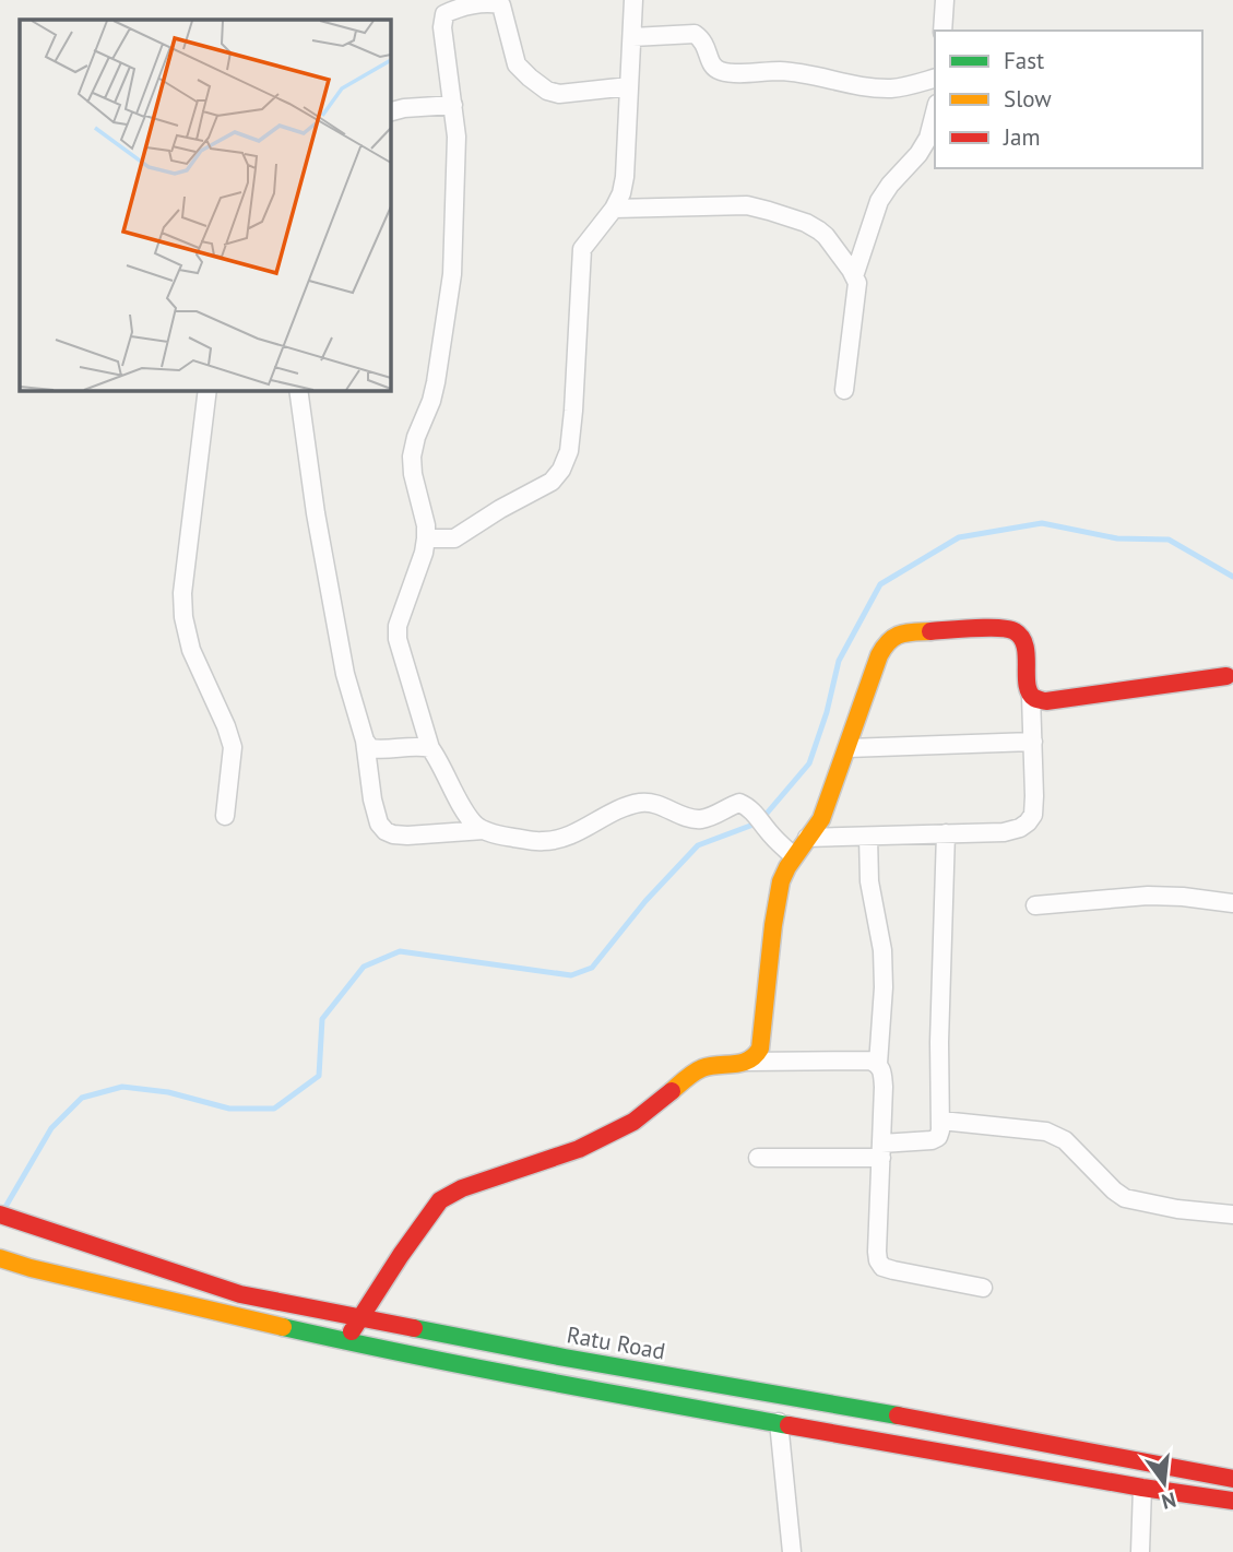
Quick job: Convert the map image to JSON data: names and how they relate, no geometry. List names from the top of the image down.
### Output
{
  "streets": {
    "main road": ["Ratu Road"]
  },
  "legend": ["Fast", "Slow", "Jam"],
  "north": "bottom"
}
